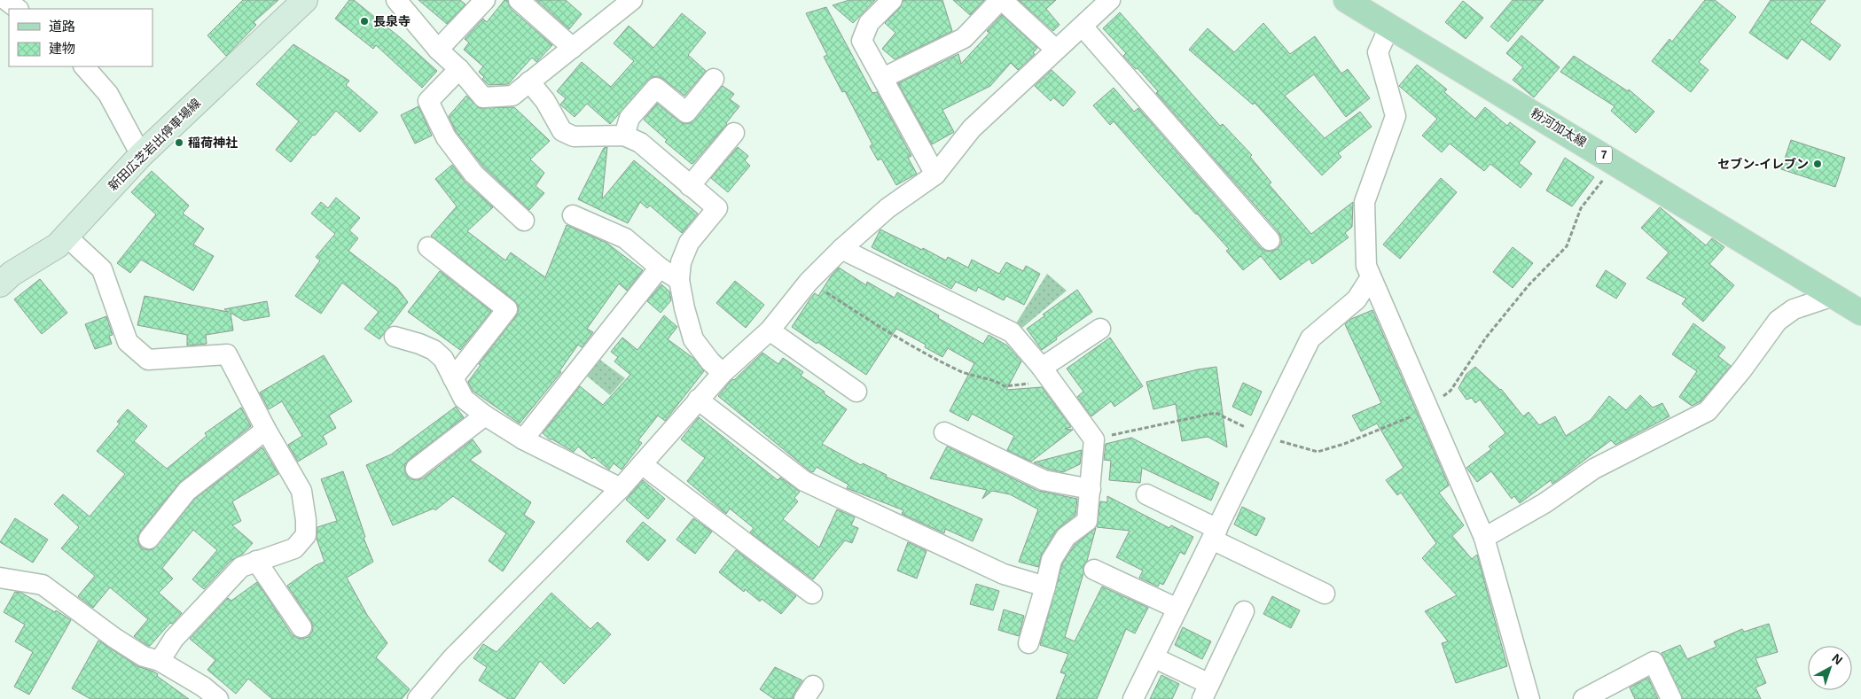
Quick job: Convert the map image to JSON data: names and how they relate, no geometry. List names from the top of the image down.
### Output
{
  "streets": {
    "main road": ["粉河加太線", "新田広芝岩出停車場線", "7"]
  },
  "places": ["長泉寺", "稲荷神社", "セブン-イレブン"],
  "legend": ["道路", "建物"],
  "north": "top right"
}
